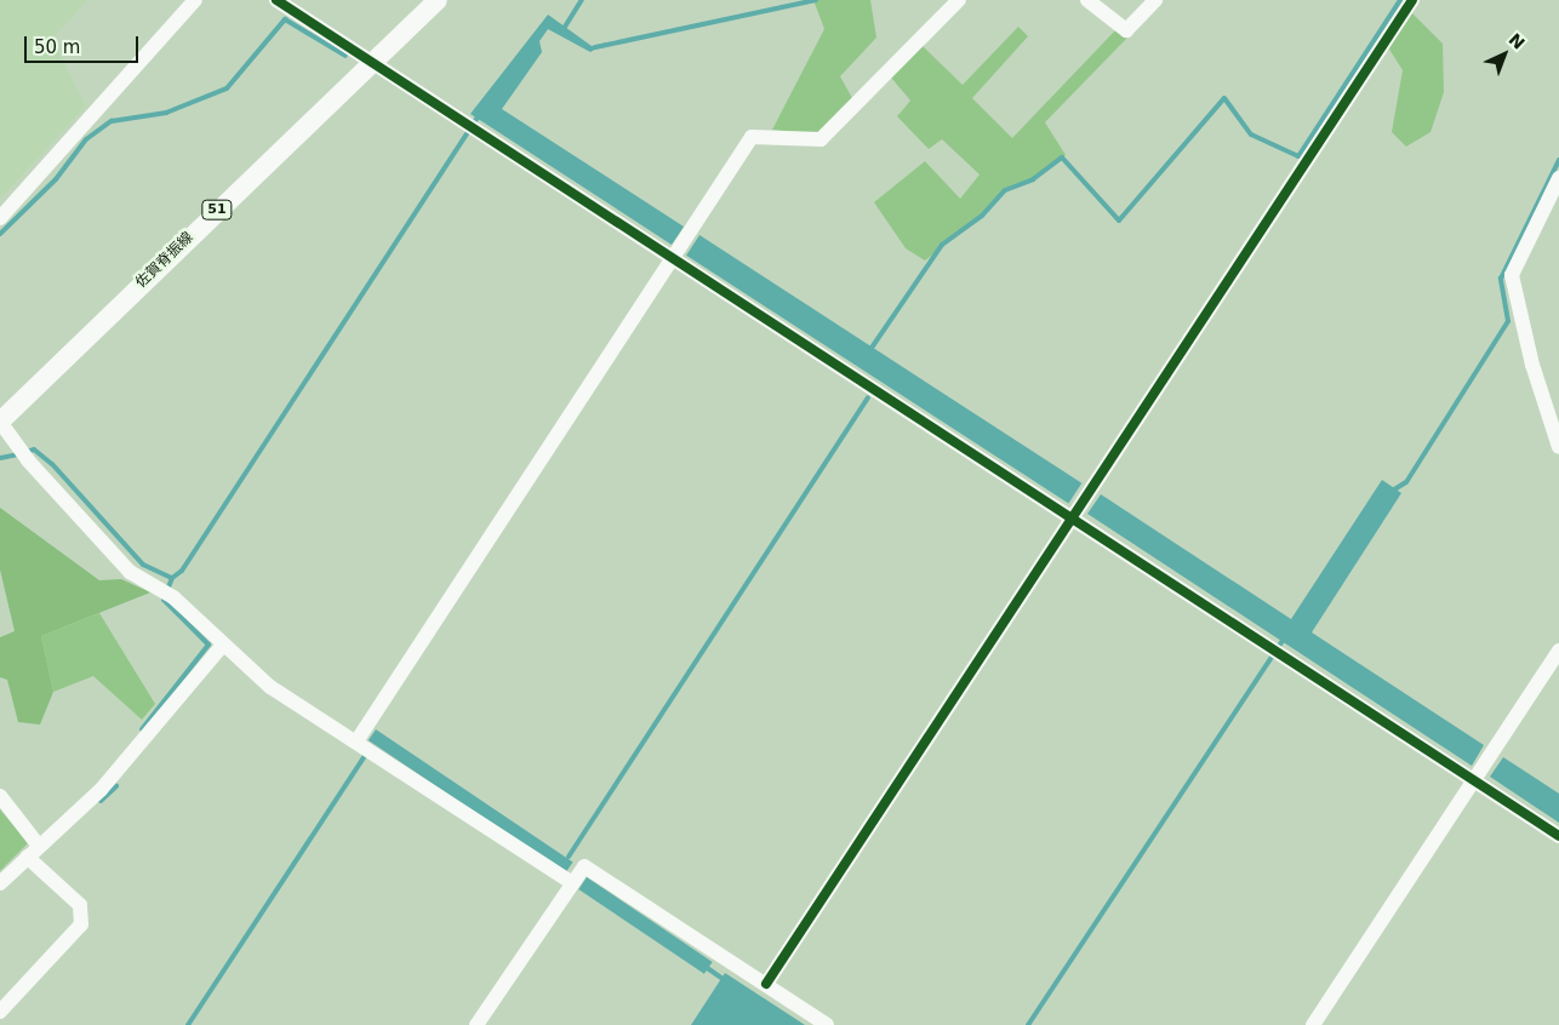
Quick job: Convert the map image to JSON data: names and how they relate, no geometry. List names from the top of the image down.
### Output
{
  "streets": {
    "main road": ["51", "佐賀脊振線"]
  },
  "scale_bar": "50 m",
  "north": "top right"
}
